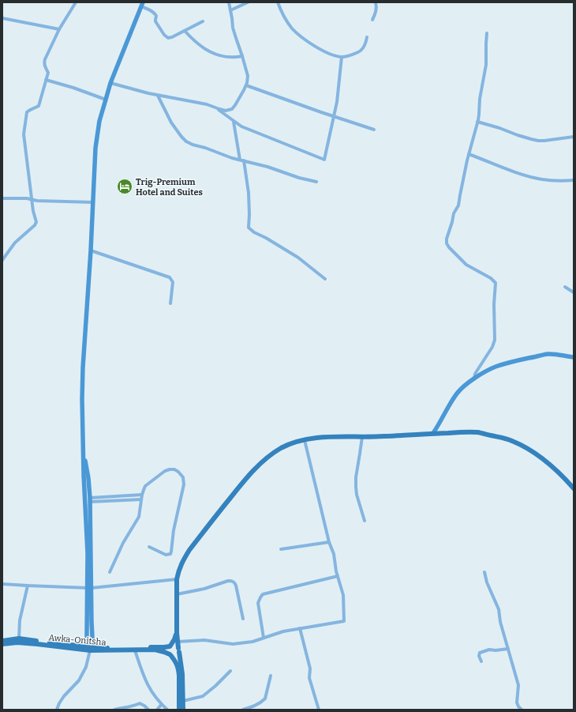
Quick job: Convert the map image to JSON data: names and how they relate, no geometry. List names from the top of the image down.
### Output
{
  "streets": {
    "main road": ["Awka-Onitsha"]
  },
  "places": {
    "hotel": ["Trig-Premium Hotel and Suites"]
  }
}
